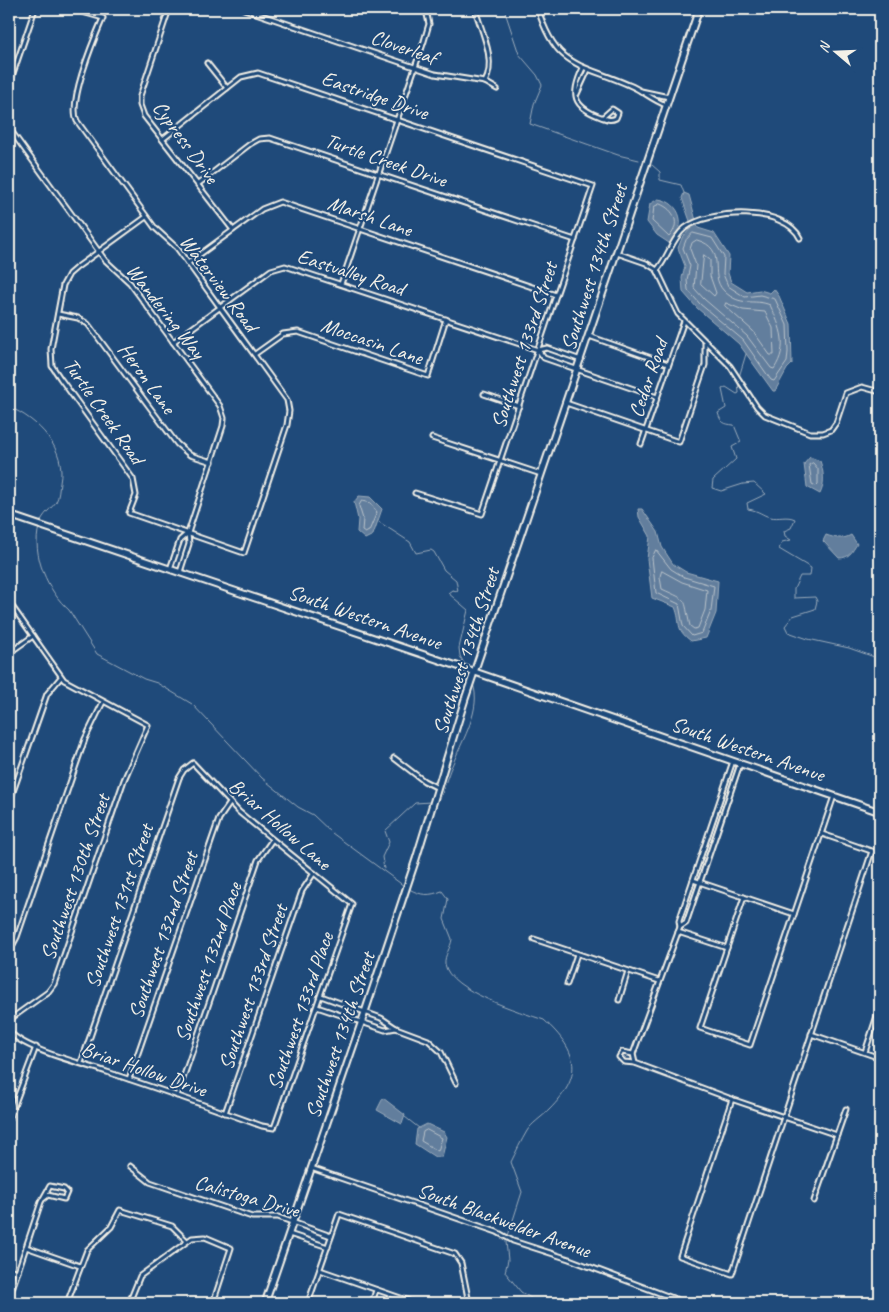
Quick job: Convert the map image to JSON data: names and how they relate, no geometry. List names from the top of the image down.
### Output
{
  "streets": {
    "main road": ["Southwest 134th Street", "South Western Avenue"],
    "street": [
      "Cloverleaf",
      "Eastridge Drive",
      "Cypress Drive",
      "Turtle Creek Drive",
      "Marsh Lane",
      "Eastvalley Road",
      "Waterview Road",
      "Wandering Way",
      "Moccasin Lane",
      "Southwest 133rd Street",
      "Heron Lane",
      "Cedar Road",
      "Turtle Creek Road",
      "Briar Hollow Lane",
      "Southwest 130th Street",
      "Southwest 131st Street",
      "Southwest 132nd Street",
      "Southwest 132nd Place",
      "Southwest 133rd Place",
      "Briar Hollow Drive",
      "Calistoga Drive",
      "South Blackwelder Avenue"
    ]
  },
  "crossings": [
    ["Eastridge Drive", "Cypress Drive"],
    ["Eastridge Drive", "Southwest 133rd Street"],
    ["Cypress Drive", "Turtle Creek Drive"],
    ["Cypress Drive", "Marsh Lane"],
    ["Turtle Creek Drive", "Southwest 133rd Street"],
    ["Marsh Lane", "Waterview Road"],
    ["Marsh Lane", "Southwest 133rd Street"],
    ["Southwest 134th Street", "Eastvalley Road"],
    ["Southwest 134th Street", "South Western Avenue"],
    ["Southwest 134th Street", "Calistoga Drive"],
    ["Southwest 134th Street", "South Blackwelder Avenue"],
    ["Eastvalley Road", "Waterview Road"],
    ["Eastvalley Road", "Wandering Way"],
    ["Eastvalley Road", "Moccasin Lane"],
    ["Eastvalley Road", "Southwest 133rd Street"],
    ["Eastvalley Road", "Cedar Road"],
    ["Waterview Road", "Wandering Way"],
    ["Waterview Road", "Moccasin Lane"],
    ["Waterview Road", "Turtle Creek Road"],
    ["Wandering Way", "Heron Lane"],
    ["Wandering Way", "Turtle Creek Road"],
    ["Wandering Way", "South Western Avenue"],
    ["Southwest 133rd Street", "Briar Hollow Lane"],
    ["Southwest 133rd Street", "Briar Hollow Drive"],
    ["Heron Lane", "Turtle Creek Road"],
    ["Briar Hollow Lane", "Southwest 131st Street"],
    ["Briar Hollow Lane", "Southwest 132nd Street"],
    ["Briar Hollow Lane", "Southwest 132nd Place"],
    ["Briar Hollow Lane", "Southwest 133rd Place"],
    ["Southwest 131st Street", "Briar Hollow Drive"],
    ["Southwest 132nd Street", "Briar Hollow Drive"],
    ["Southwest 132nd Place", "Briar Hollow Drive"],
    ["Southwest 133rd Place", "Briar Hollow Drive"]
  ],
  "north": "left"
}
